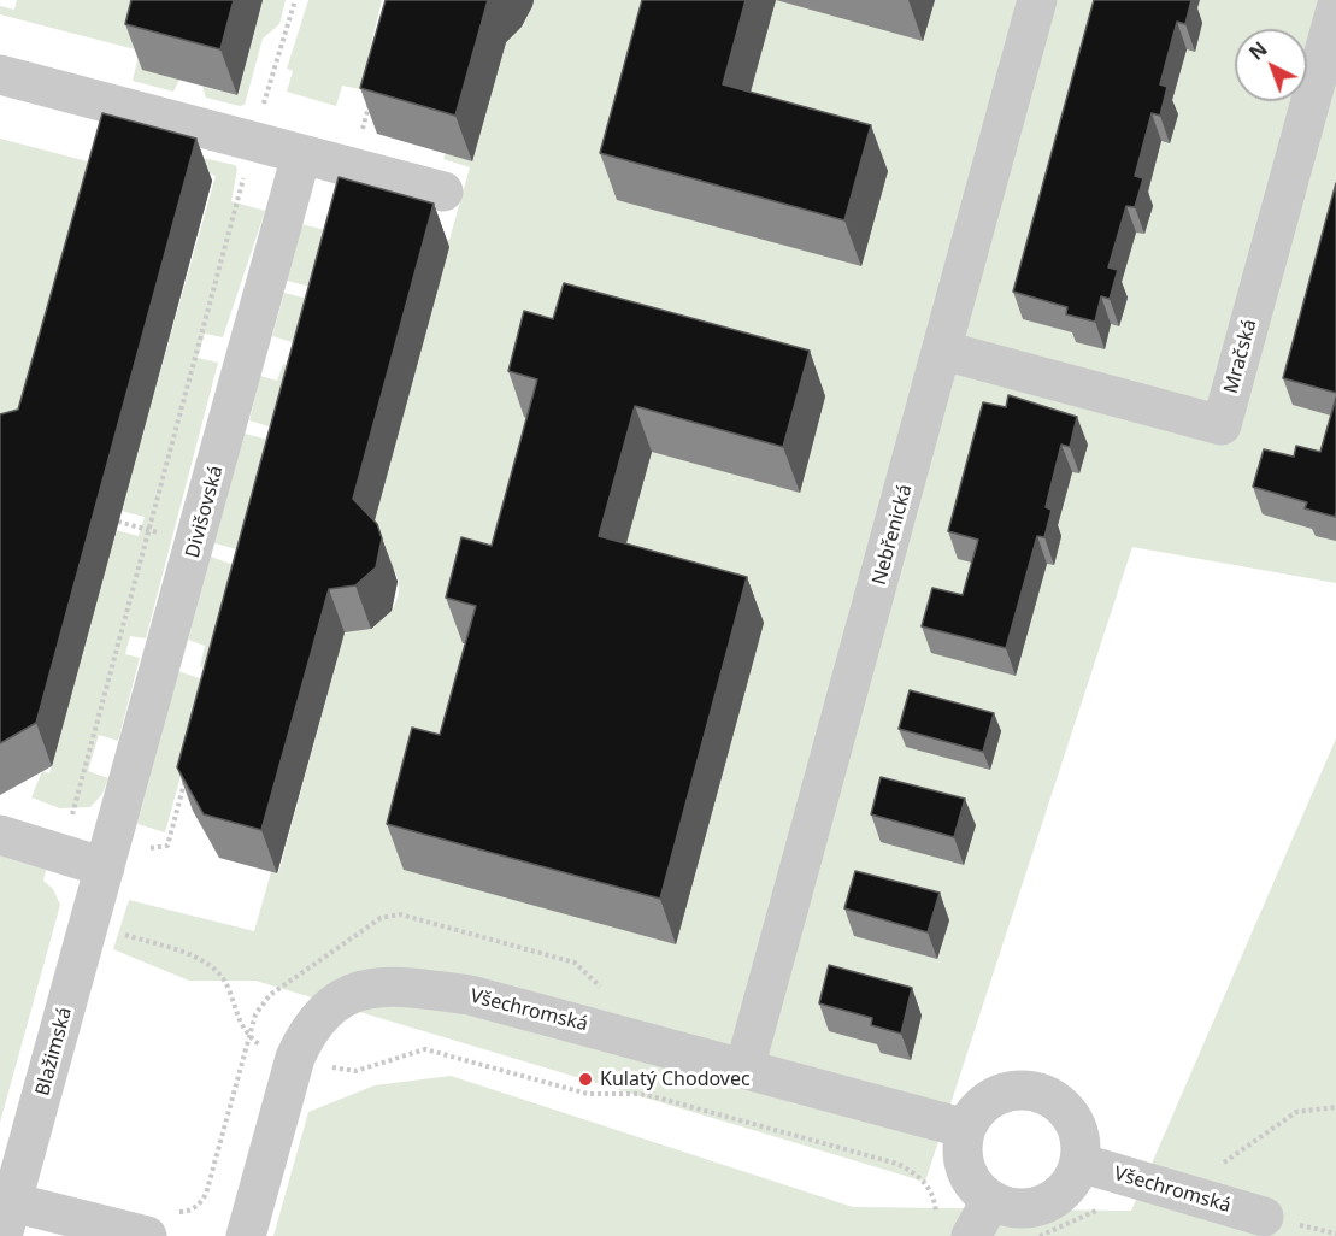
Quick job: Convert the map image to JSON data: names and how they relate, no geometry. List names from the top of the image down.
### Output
{
  "streets": {
    "street": [
      "Mračská",
      "Divišovská",
      "Nebřenická",
      "Všechromská",
      "Blažimská"
    ]
  },
  "crossings": [
    ["Mračská", "Nebřenická"],
    ["Divišovská", "Blažimská"],
    ["Nebřenická", "Všechromská"]
  ],
  "places": ["Kulatý Chodovec"],
  "north": "top left"
}
